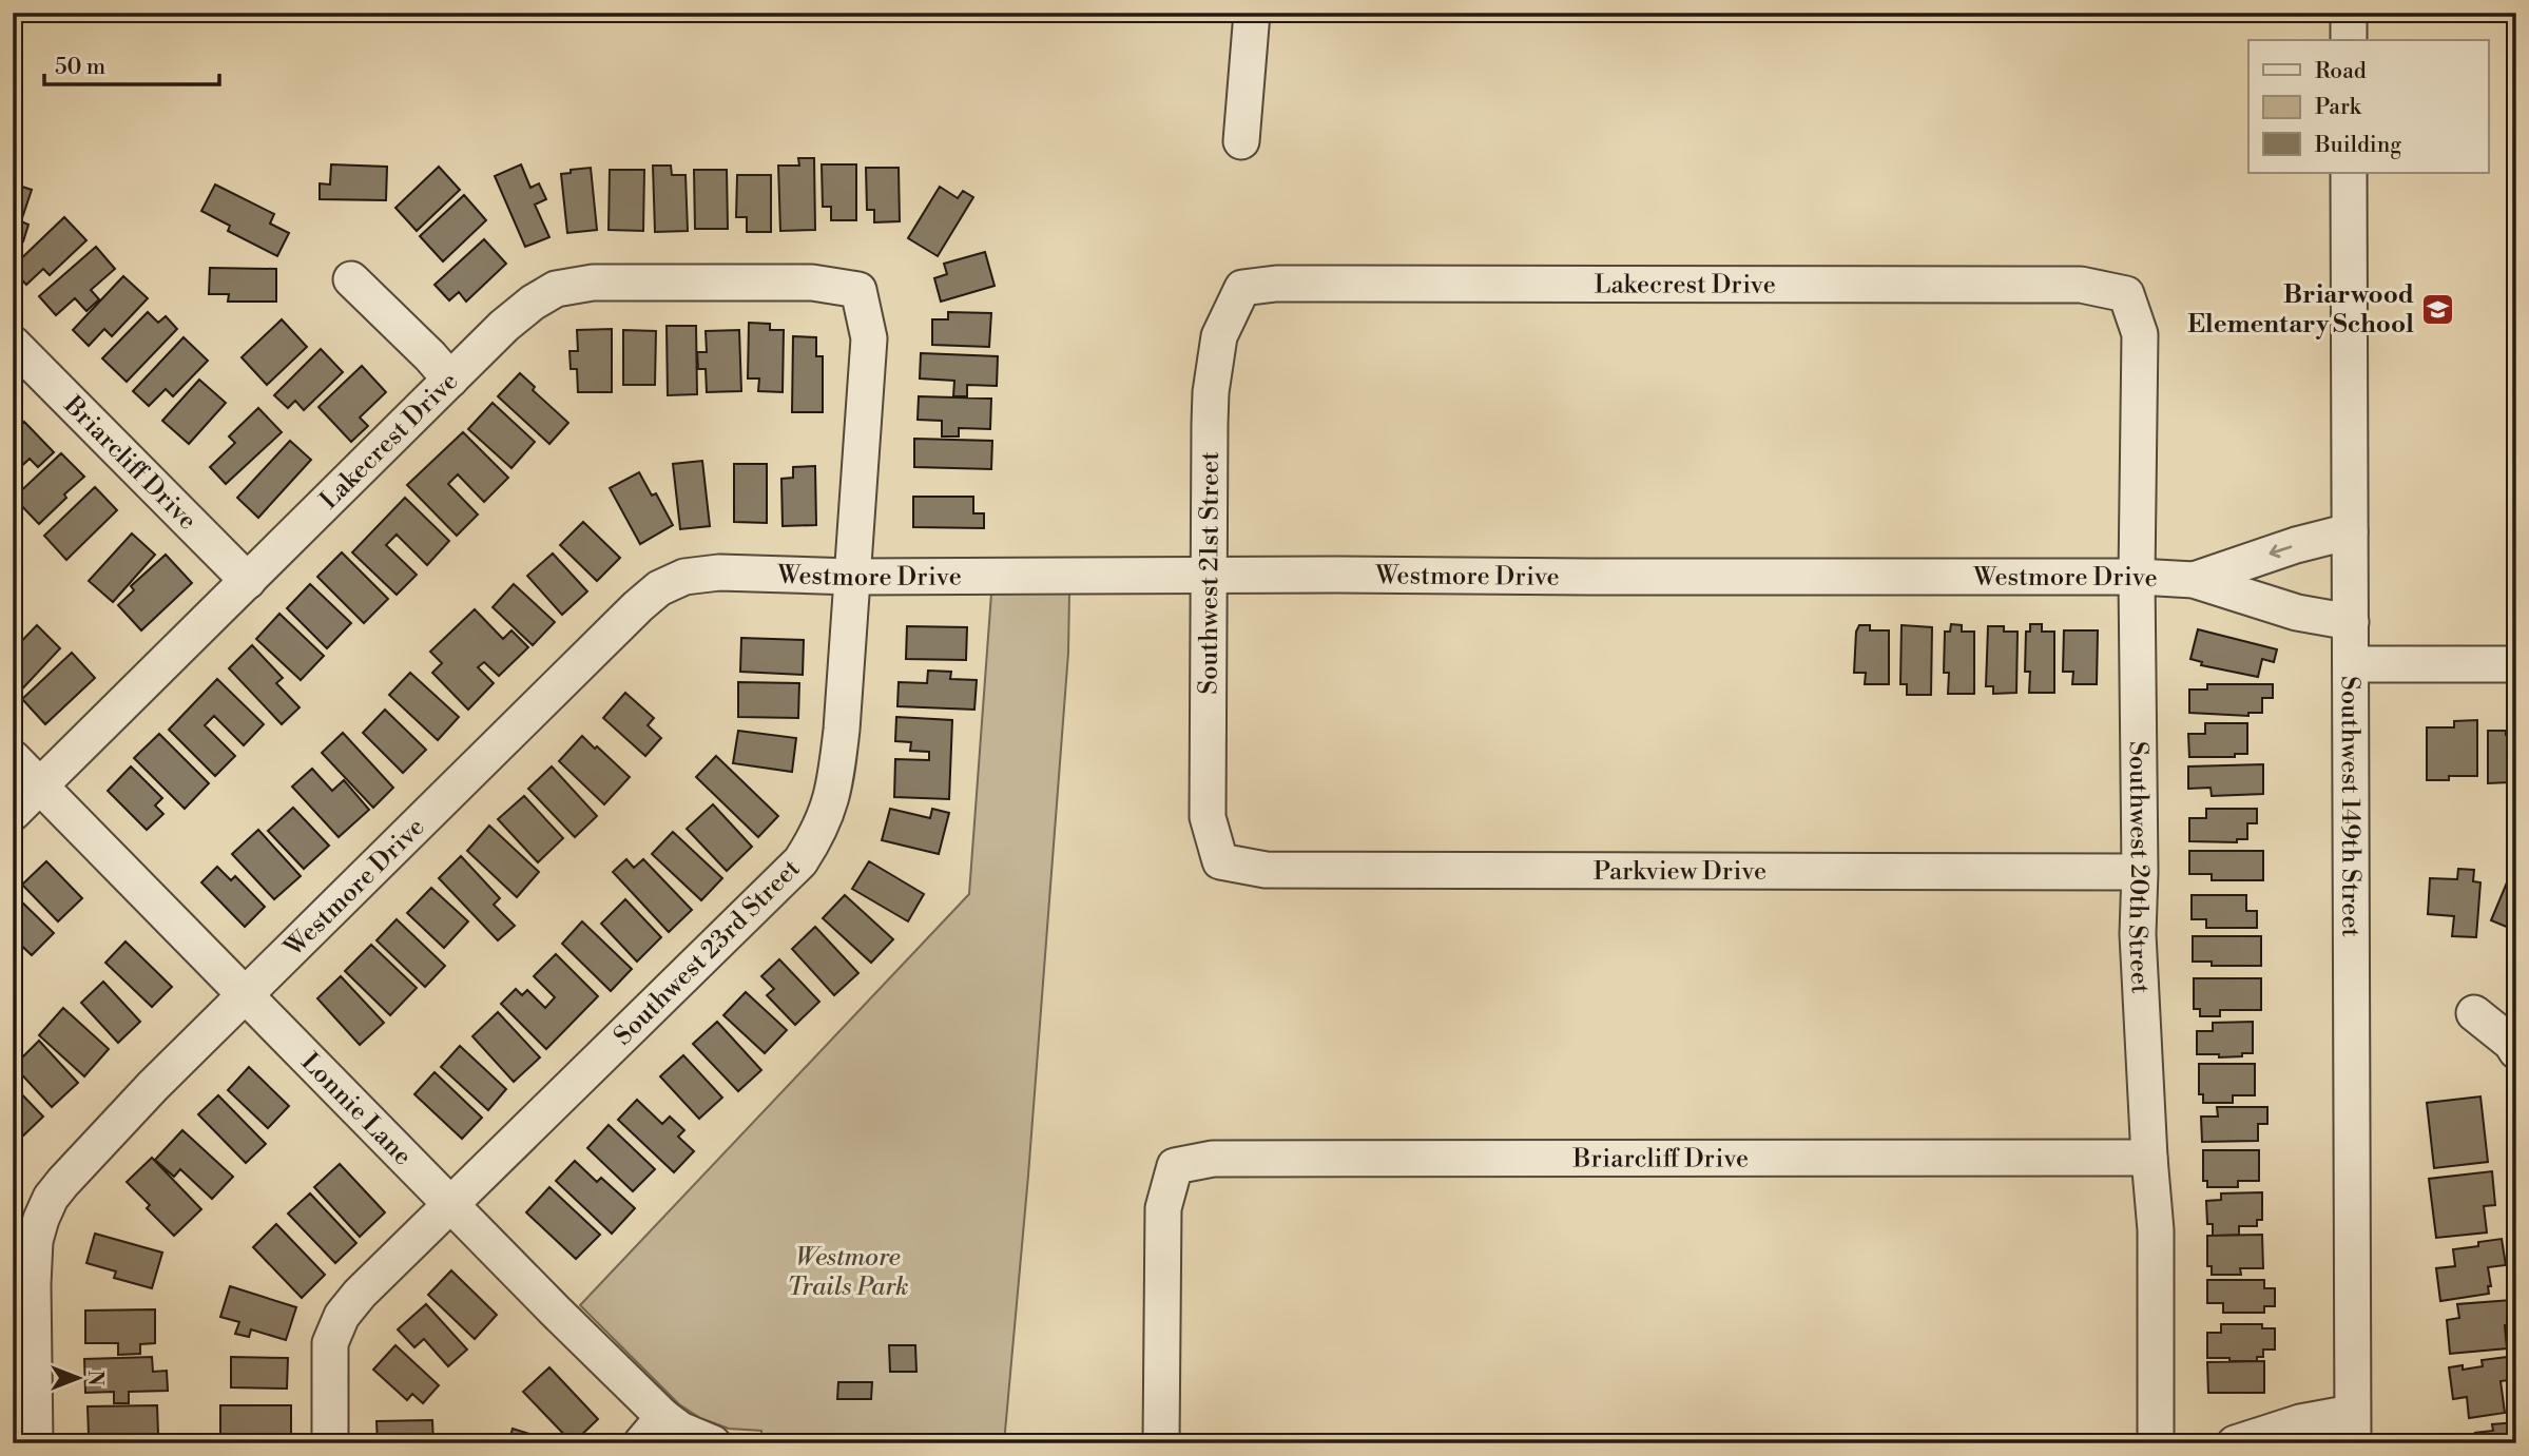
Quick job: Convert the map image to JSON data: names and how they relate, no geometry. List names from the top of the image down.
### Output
{
  "streets": {
    "street": [
      "Lakecrest Drive",
      "Briarcliff Drive",
      "Southwest 21st Street",
      "Westmore Drive",
      "Southwest 149th Street",
      "Southwest 20th Street",
      "Parkview Drive",
      "Southwest 23rd Street",
      "Lonnie Lane"
    ]
  },
  "crossings": [
    ["Lakecrest Drive", "Briarcliff Drive"],
    ["Lakecrest Drive", "Southwest 21st Street"],
    ["Lakecrest Drive", "Southwest 20th Street"],
    ["Lakecrest Drive", "Southwest 23rd Street"],
    ["Lakecrest Drive", "Lonnie Lane"],
    ["Briarcliff Drive", "Southwest 20th Street"],
    ["Southwest 21st Street", "Westmore Drive"],
    ["Southwest 21st Street", "Parkview Drive"],
    ["Westmore Drive", "Southwest 149th Street"],
    ["Westmore Drive", "Southwest 20th Street"],
    ["Westmore Drive", "Southwest 23rd Street"],
    ["Westmore Drive", "Lonnie Lane"],
    ["Southwest 20th Street", "Parkview Drive"],
    ["Southwest 23rd Street", "Lonnie Lane"]
  ],
  "parks": ["Westmore Trails Park"],
  "places": {
    "school or university": ["Briarwood Elementary School"]
  },
  "legend": ["Road", "Park", "Building"],
  "scale_bar": "50 m",
  "north": "right"
}
